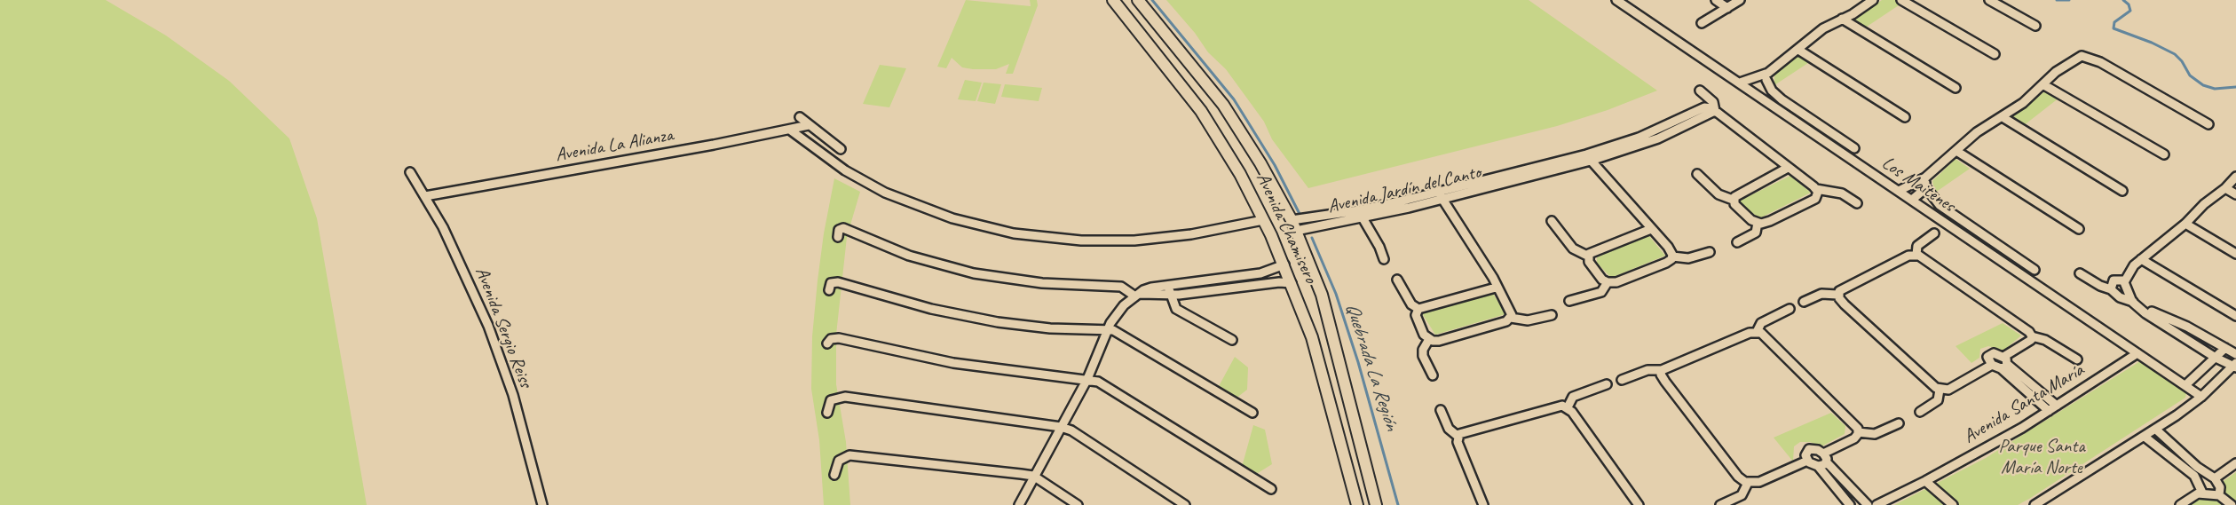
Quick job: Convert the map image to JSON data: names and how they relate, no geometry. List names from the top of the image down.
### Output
{
  "streets": {
    "street": [
      "Avenida La Alianza",
      "Los Maitenes",
      "Avenida Jardín del Canto",
      "Avenida Chamisero",
      "Avenida Sergio Reiss",
      "Avenida Santa María"
    ]
  },
  "crossings": [
    ["Avenida La Alianza", "Avenida Sergio Reiss"],
    ["Los Maitenes", "Avenida Santa María"],
    ["Avenida Jardín del Canto", "Avenida Chamisero"]
  ],
  "water": ["Quebrada La Región"],
  "parks": ["Parque Santa María Norte"]
}
